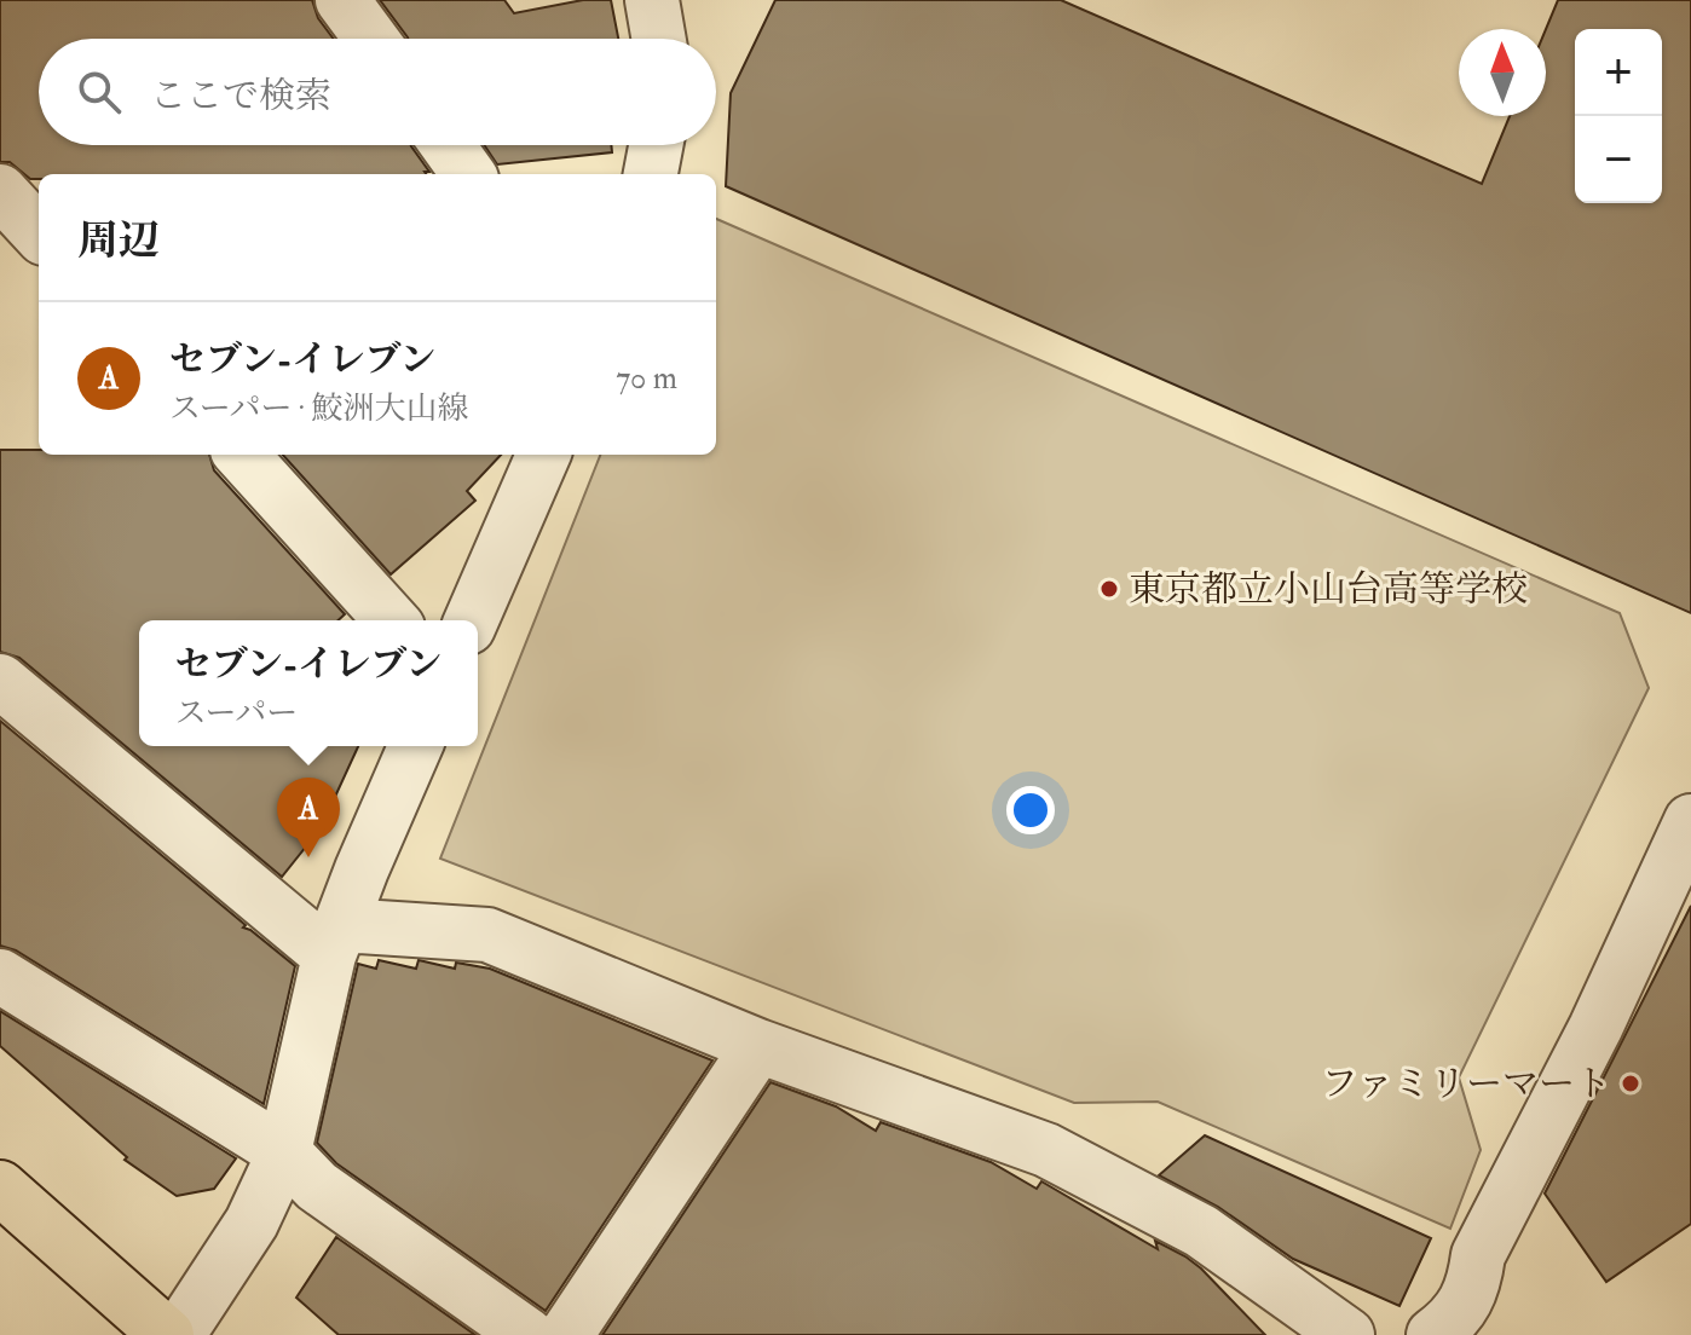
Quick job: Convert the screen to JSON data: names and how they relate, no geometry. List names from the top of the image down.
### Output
{
  "places": ["東京都立小山台高等学校", "ファミリーマート"],
  "north": "top",
  "page": {
    "map_buttons": ["+", "−"],
    "search": "ここで検索",
    "heading": "周辺",
    "list": [
      {
        "mark": "A",
        "name": "セブン-イレブン",
        "note": "スーパー · 鮫洲大山線",
        "value": "70 m"
      }
    ],
    "popup": ["セブン-イレブン", "スーパー"],
    "pins": "A"
  }
}
